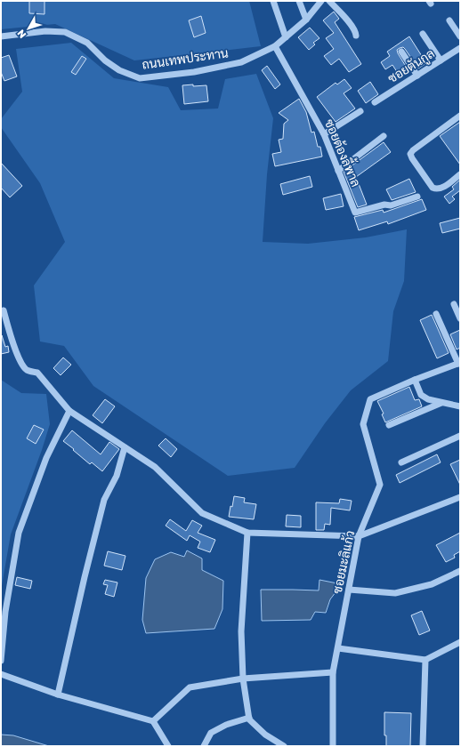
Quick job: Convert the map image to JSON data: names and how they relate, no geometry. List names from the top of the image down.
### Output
{
  "streets": {
    "street": [
      "ถนนเทพประทาน",
      "ซอยตันกูล",
      "ซอยต้องลี้พาล",
      "ซอยมะลิแก้ว"
    ]
  },
  "crossings": [
    ["ถนนเทพประทาน", "ซอยต้องลี้พาล"]
  ],
  "north": "bottom left"
}
